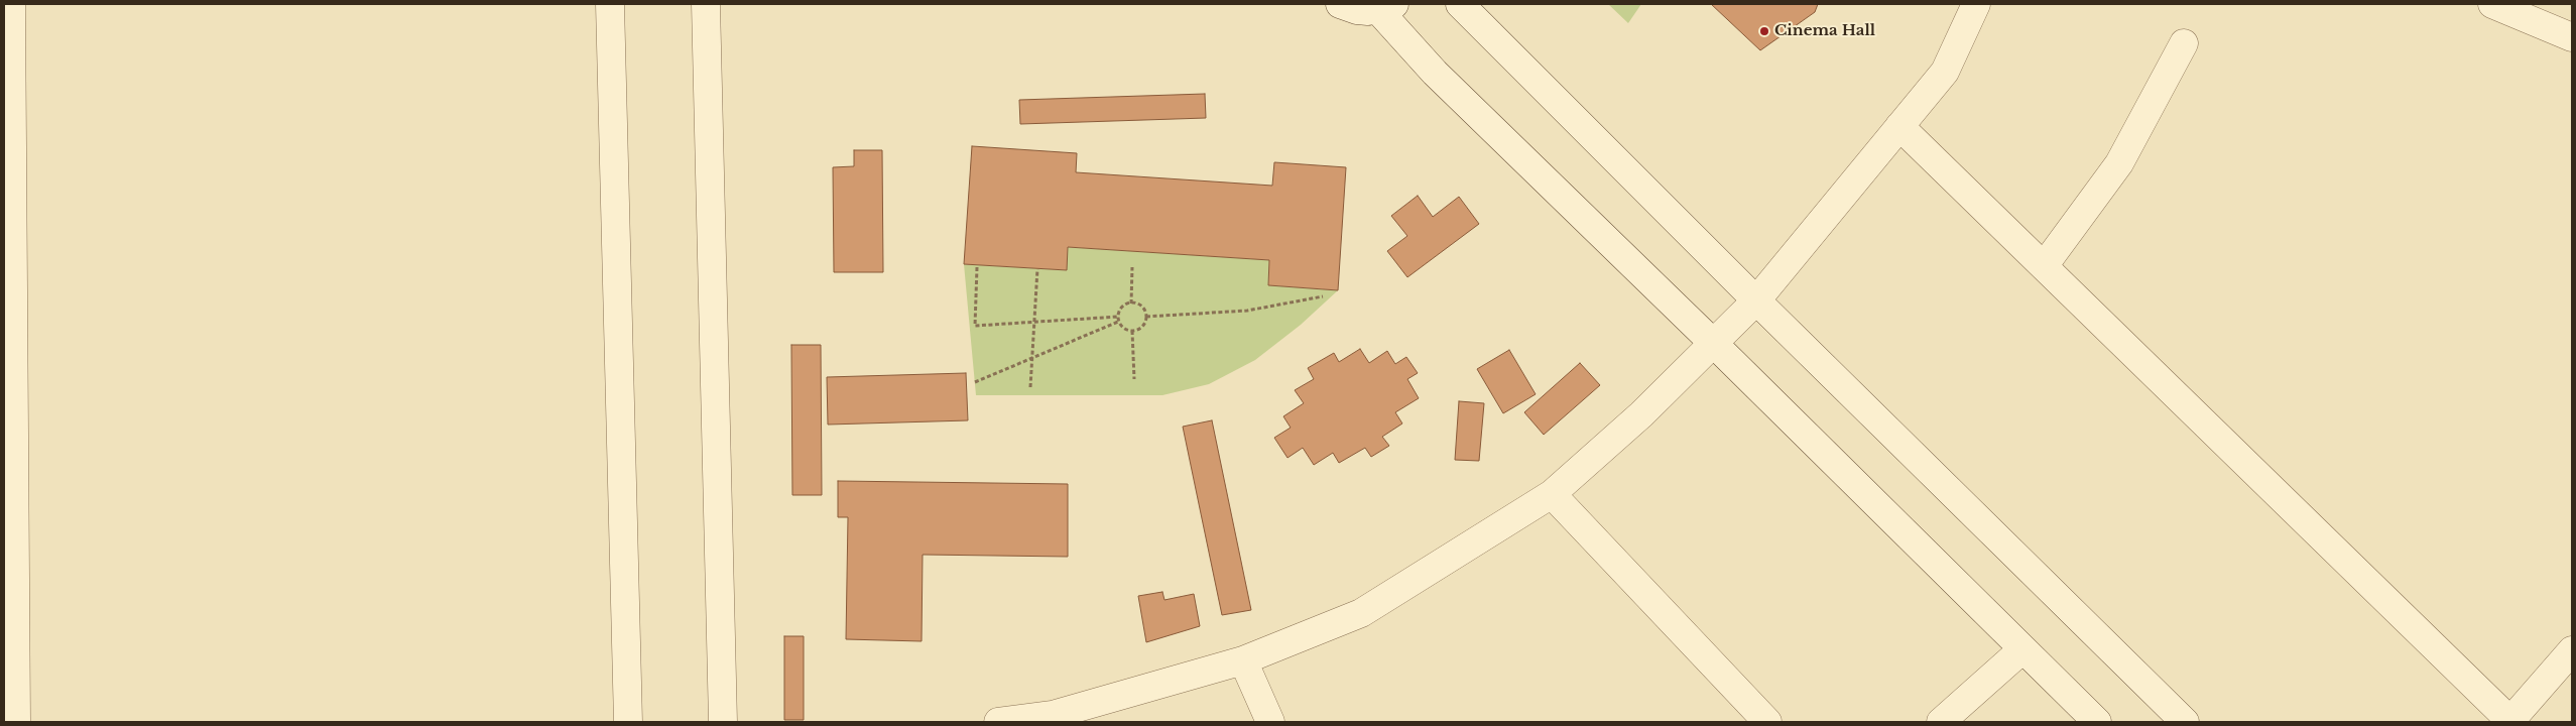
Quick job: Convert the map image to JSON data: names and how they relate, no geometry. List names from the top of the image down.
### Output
{
  "places": ["Cinema Hall"]
}
